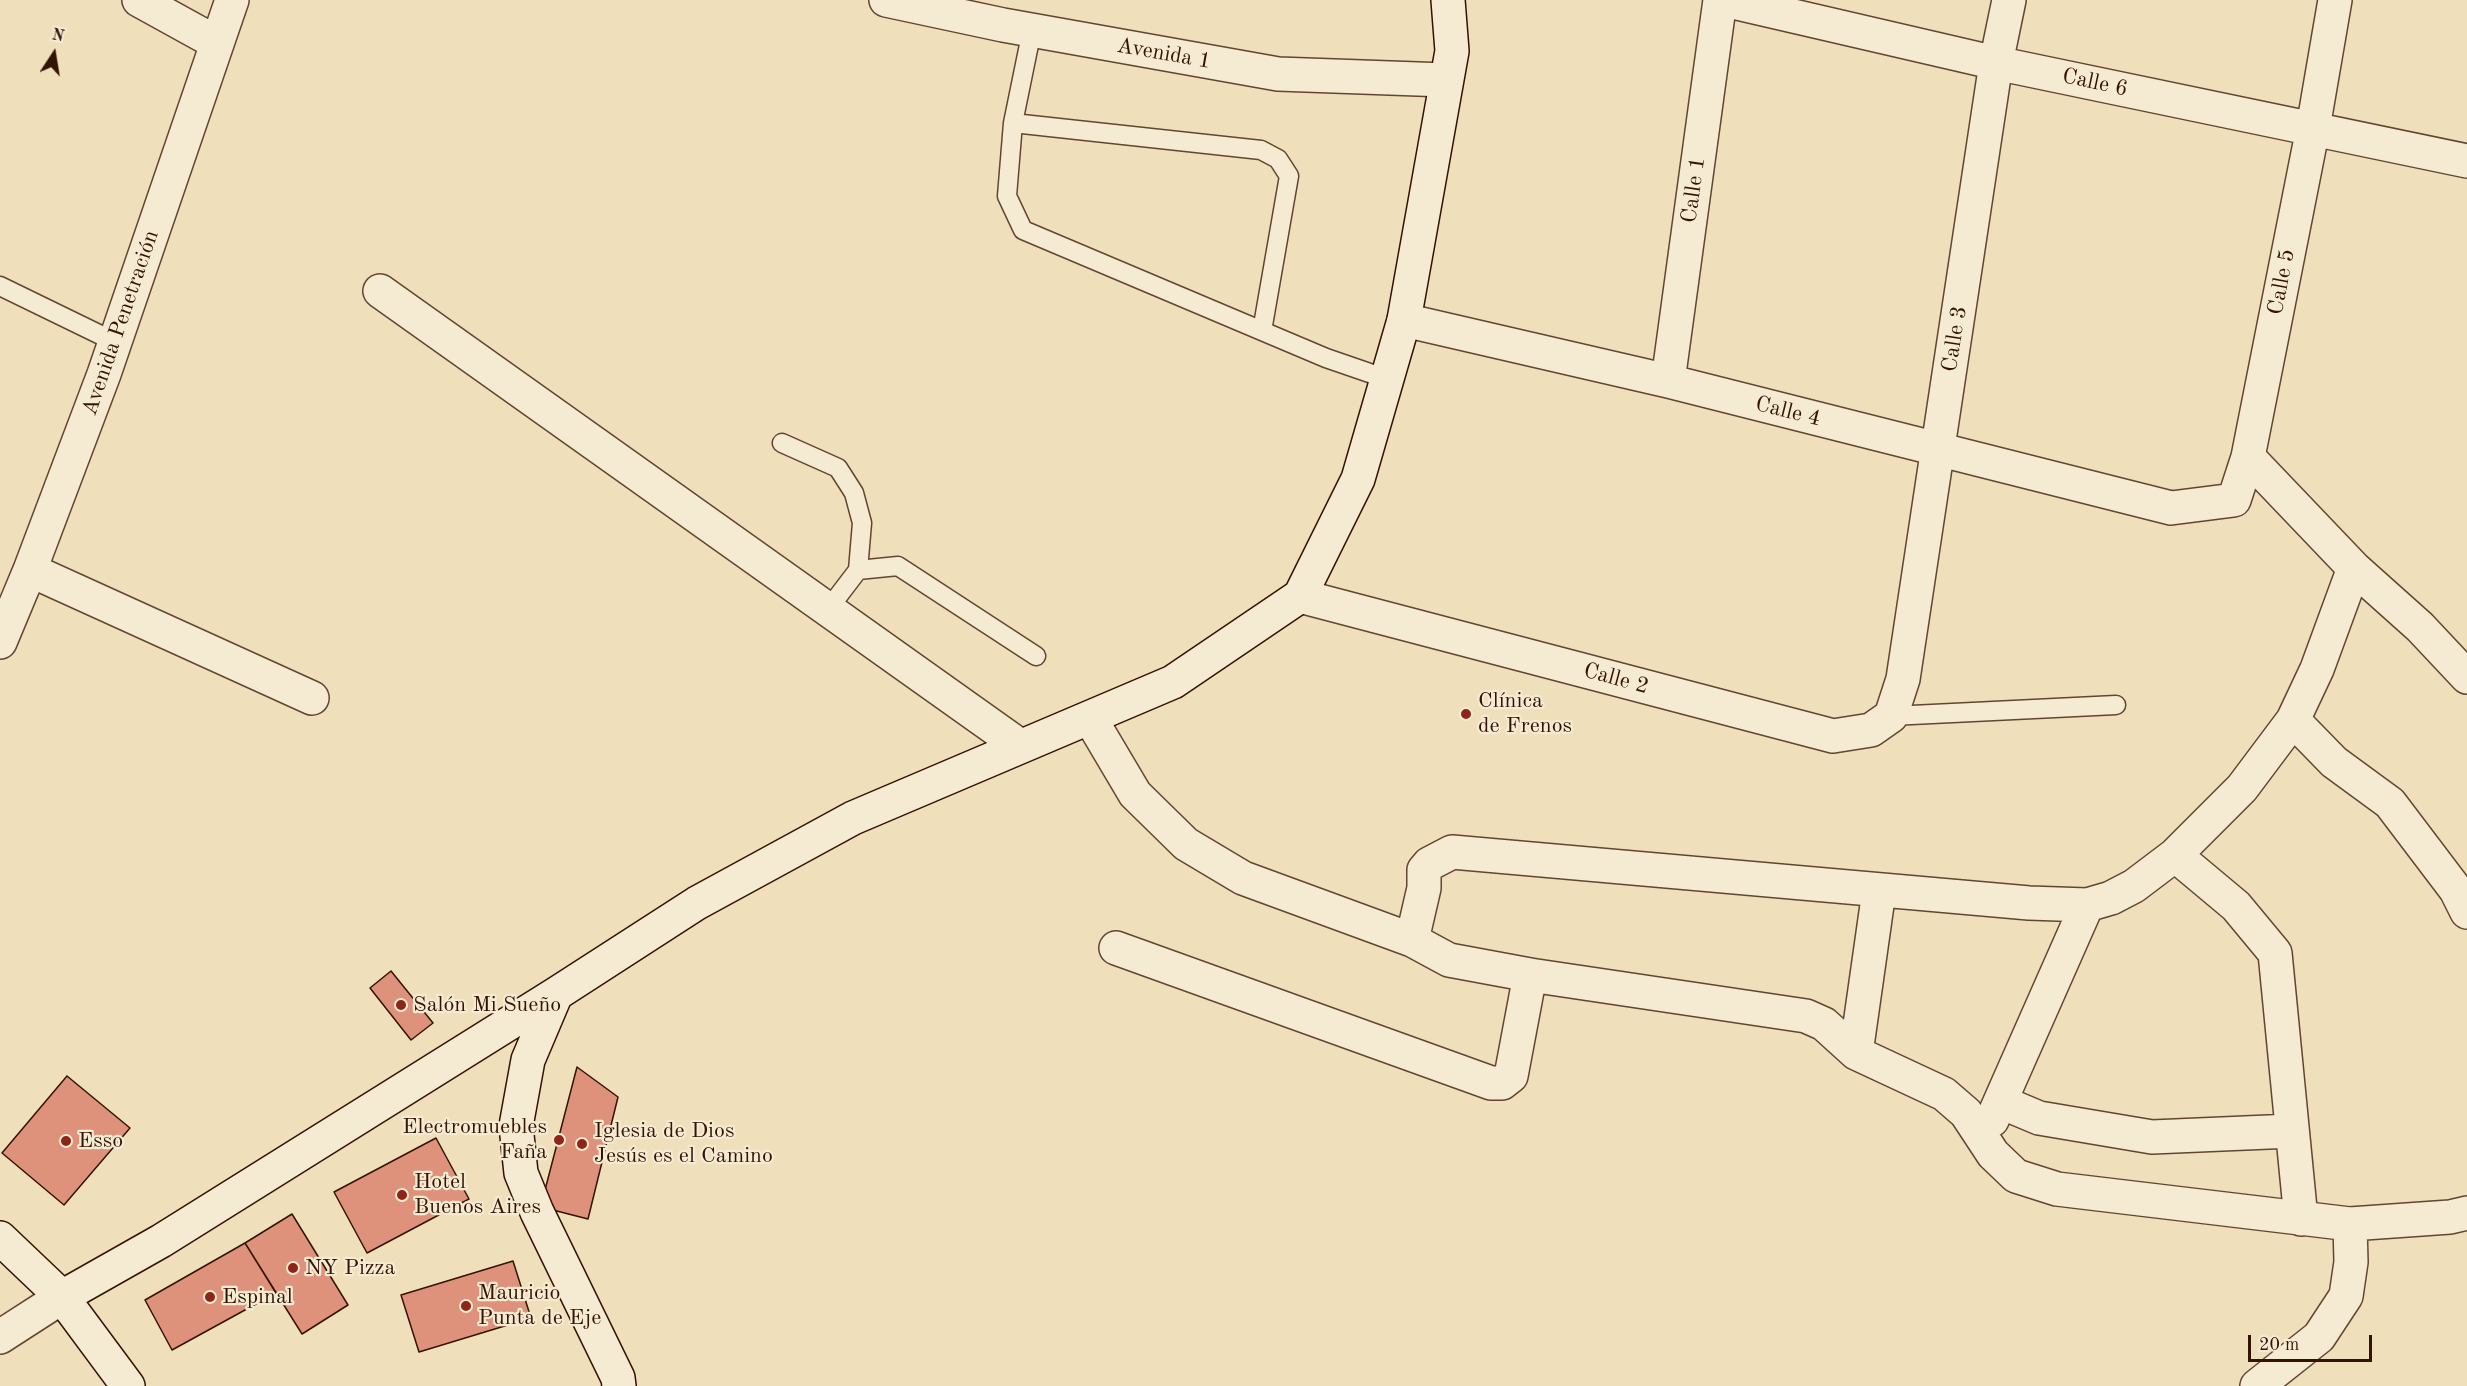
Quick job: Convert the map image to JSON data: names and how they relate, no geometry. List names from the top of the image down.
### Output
{
  "streets": {
    "street": [
      "Avenida 1",
      "Calle 6",
      "Calle 1",
      "Calle 5",
      "Avenida Penetración",
      "Calle 3",
      "Calle 4",
      "Calle 2"
    ]
  },
  "crossings": [
    ["Calle 6", "Calle 5"],
    ["Calle 6", "Calle 3"],
    ["Calle 1", "Calle 4"],
    ["Calle 5", "Calle 4"],
    ["Calle 3", "Calle 4"],
    ["Calle 3", "Calle 2"]
  ],
  "places": [
    "Clínica de Frenos",
    "Salón Mi Sueño",
    "Electromuebles Faña",
    "Esso",
    "Iglesia de Dios Jesús es el Camino",
    "Hotel Buenos Aires",
    "NY Pizza",
    "Espinal",
    "Mauricio Punta de Eje"
  ],
  "scale_bar": "20 m",
  "north": "top"
}
